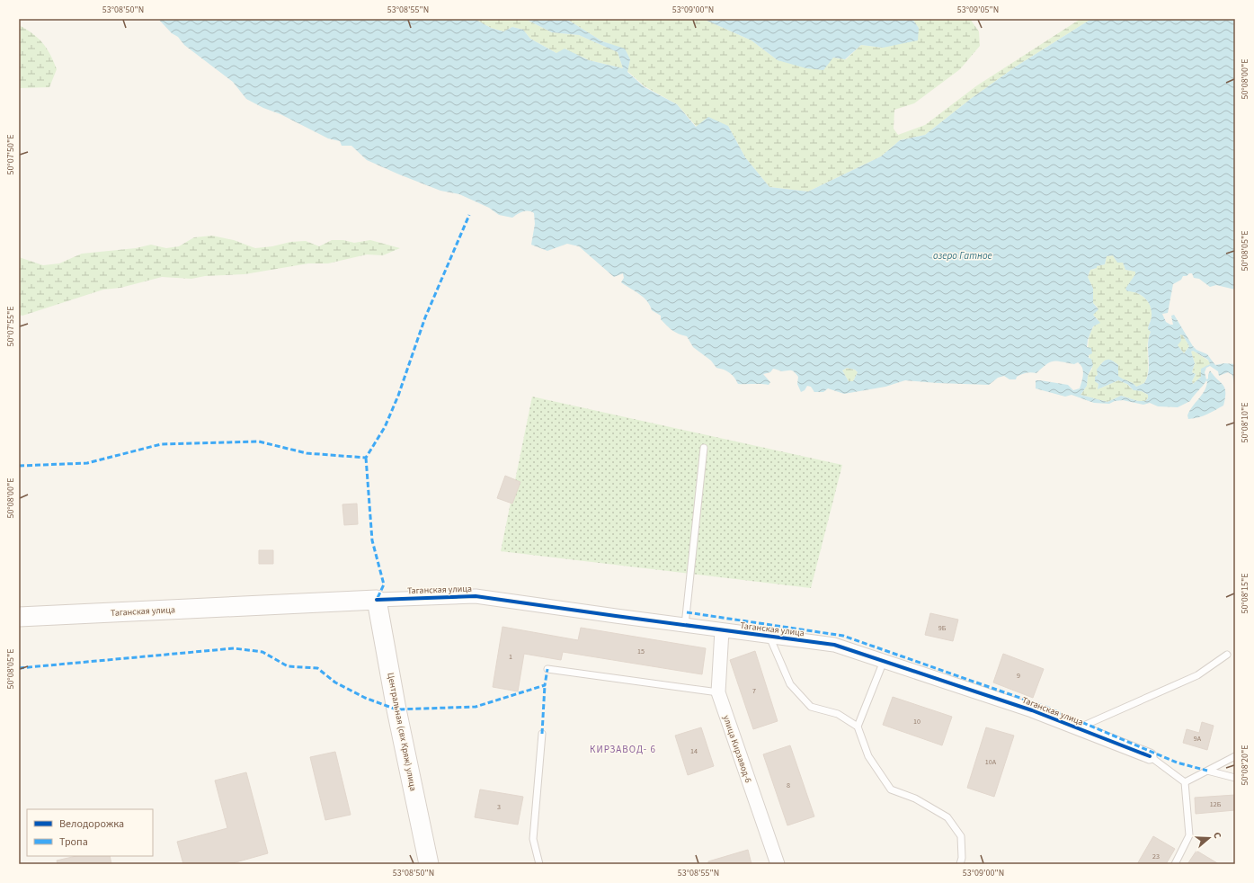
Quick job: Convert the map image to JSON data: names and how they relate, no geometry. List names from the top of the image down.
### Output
{
  "streets": {
    "main road": ["Таганская улица", "Центральная (свх Кряж) улица"],
    "street": ["улица Кирзавод-6"]
  },
  "crossings": [
    ["Таганская улица", "Центральная (свх Кряж) улица"],
    ["Таганская улица", "улица Кирзавод-6"]
  ],
  "districts": ["КИРЗАВОД- 6"],
  "water": ["озеро Гатное"],
  "house_numbers": [
    "9Б",
    "15",
    "1",
    "9",
    "7",
    "10",
    "9А",
    "14",
    "10А",
    "8",
    "12Б",
    "3",
    "23"
  ],
  "legend": ["Велодорожка", "Тропа"],
  "north": "right",
  "coordinates": [
    "53°08'50\"N",
    "53°08'55\"N",
    "53°09'00\"N",
    "53°09'05\"N",
    "50°08'00\"E",
    "50°07'50\"E",
    "50°08'05\"E",
    "50°07'55\"E",
    "50°08'10\"E",
    "50°08'15\"E",
    "50°08'20\"E"
  ]
}
